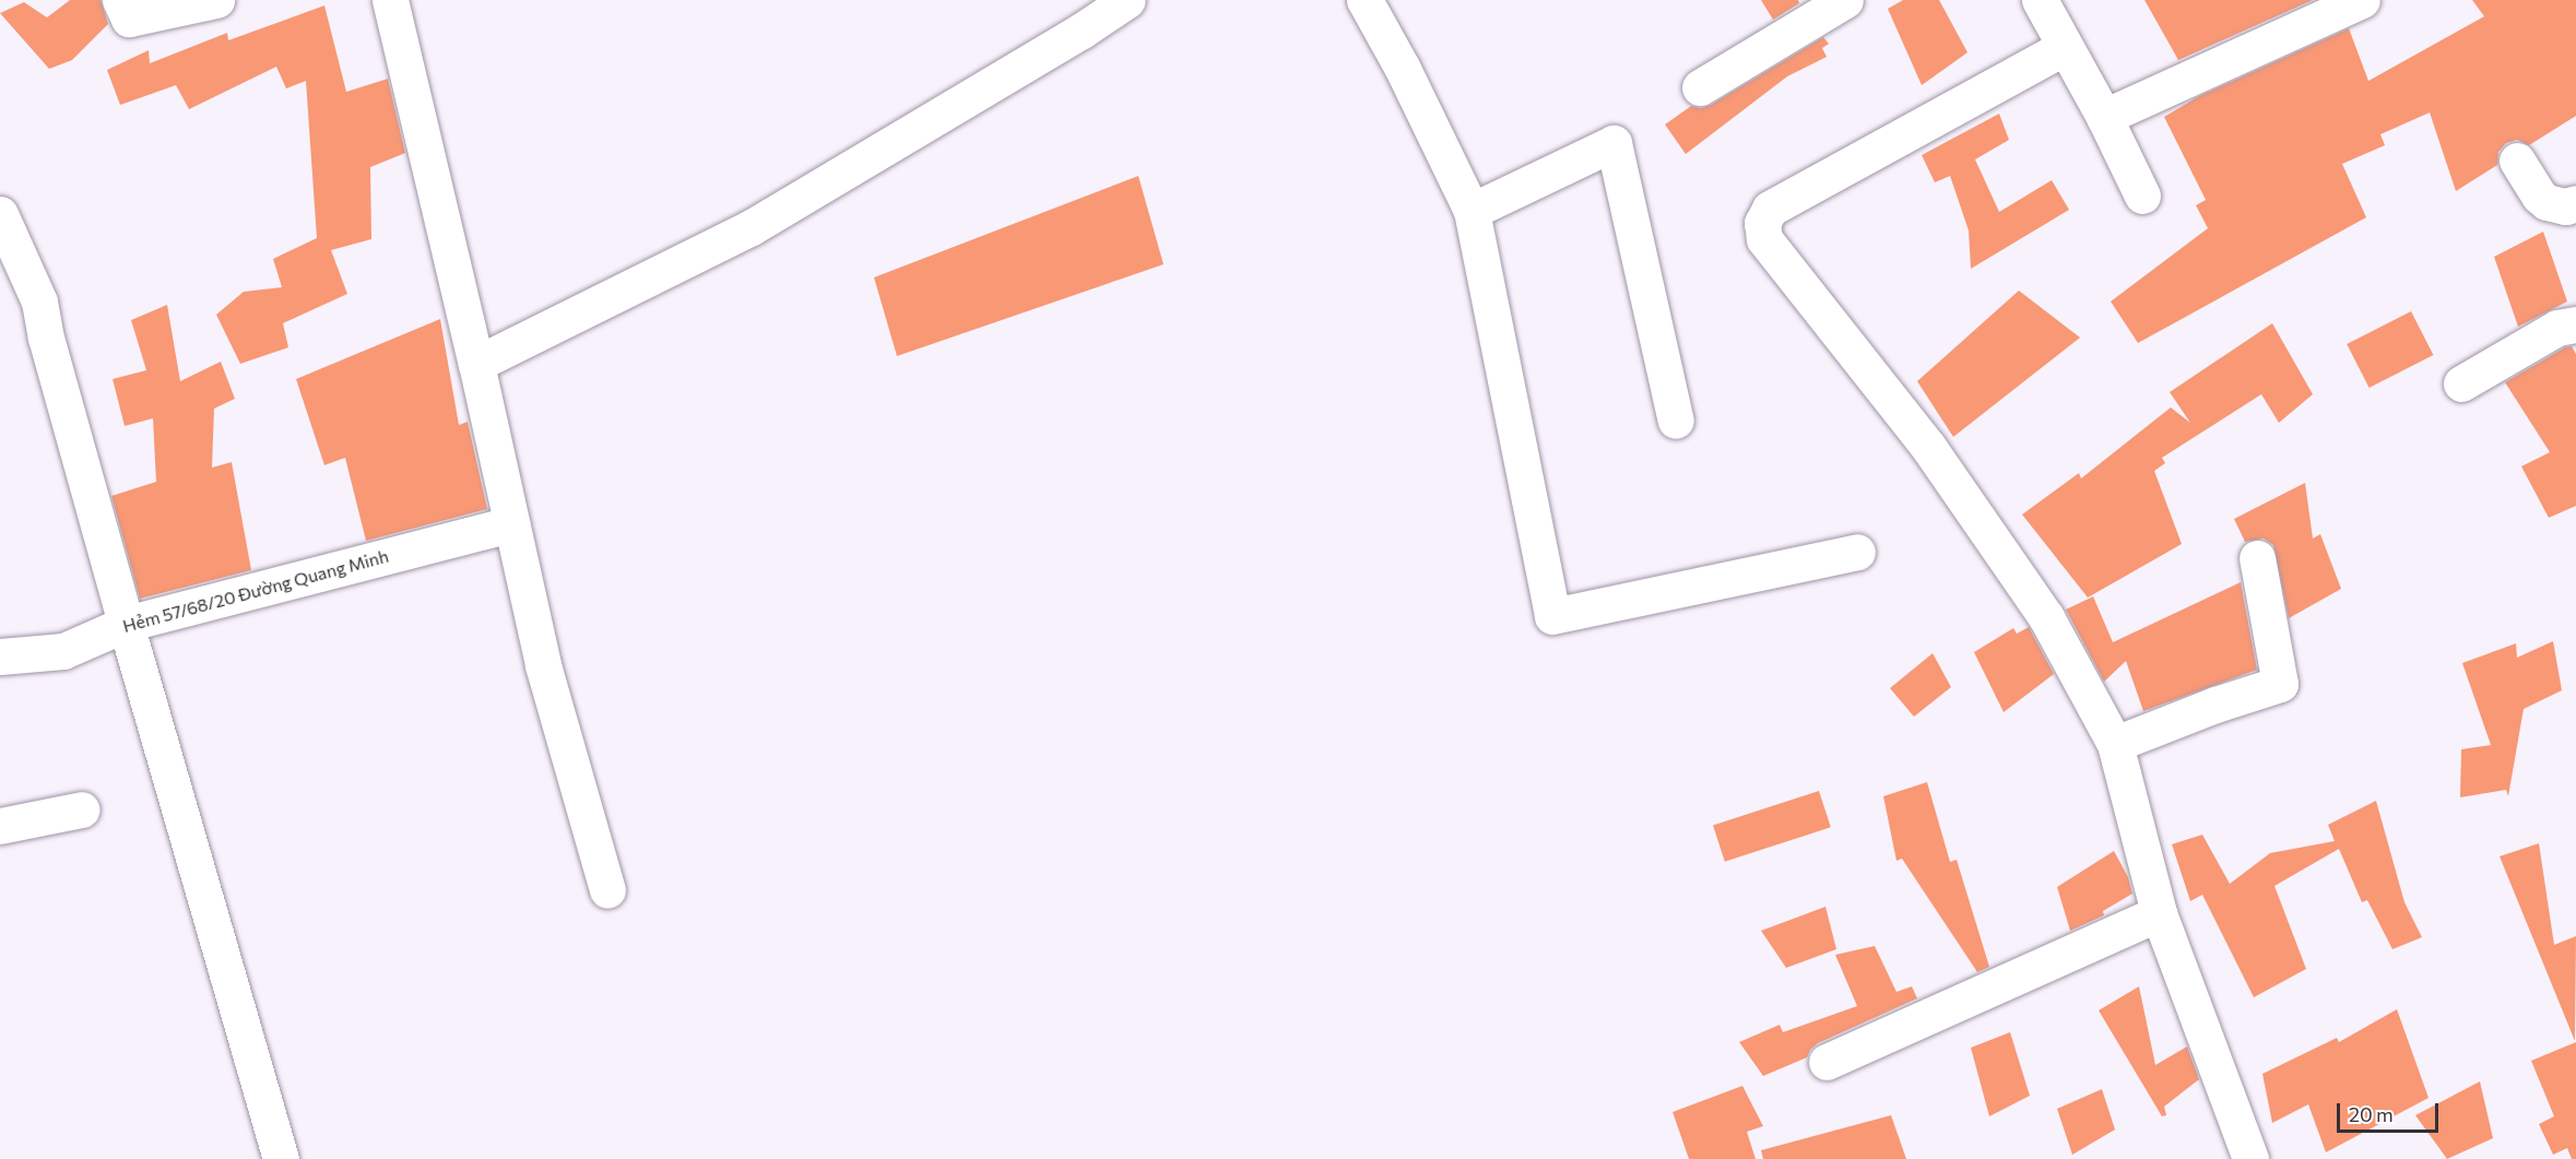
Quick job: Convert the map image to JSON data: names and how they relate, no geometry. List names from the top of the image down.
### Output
{
  "streets": {
    "street": ["Hẻm 57/68/20 Đường Quang Minh"]
  },
  "scale_bar": "20 m"
}
